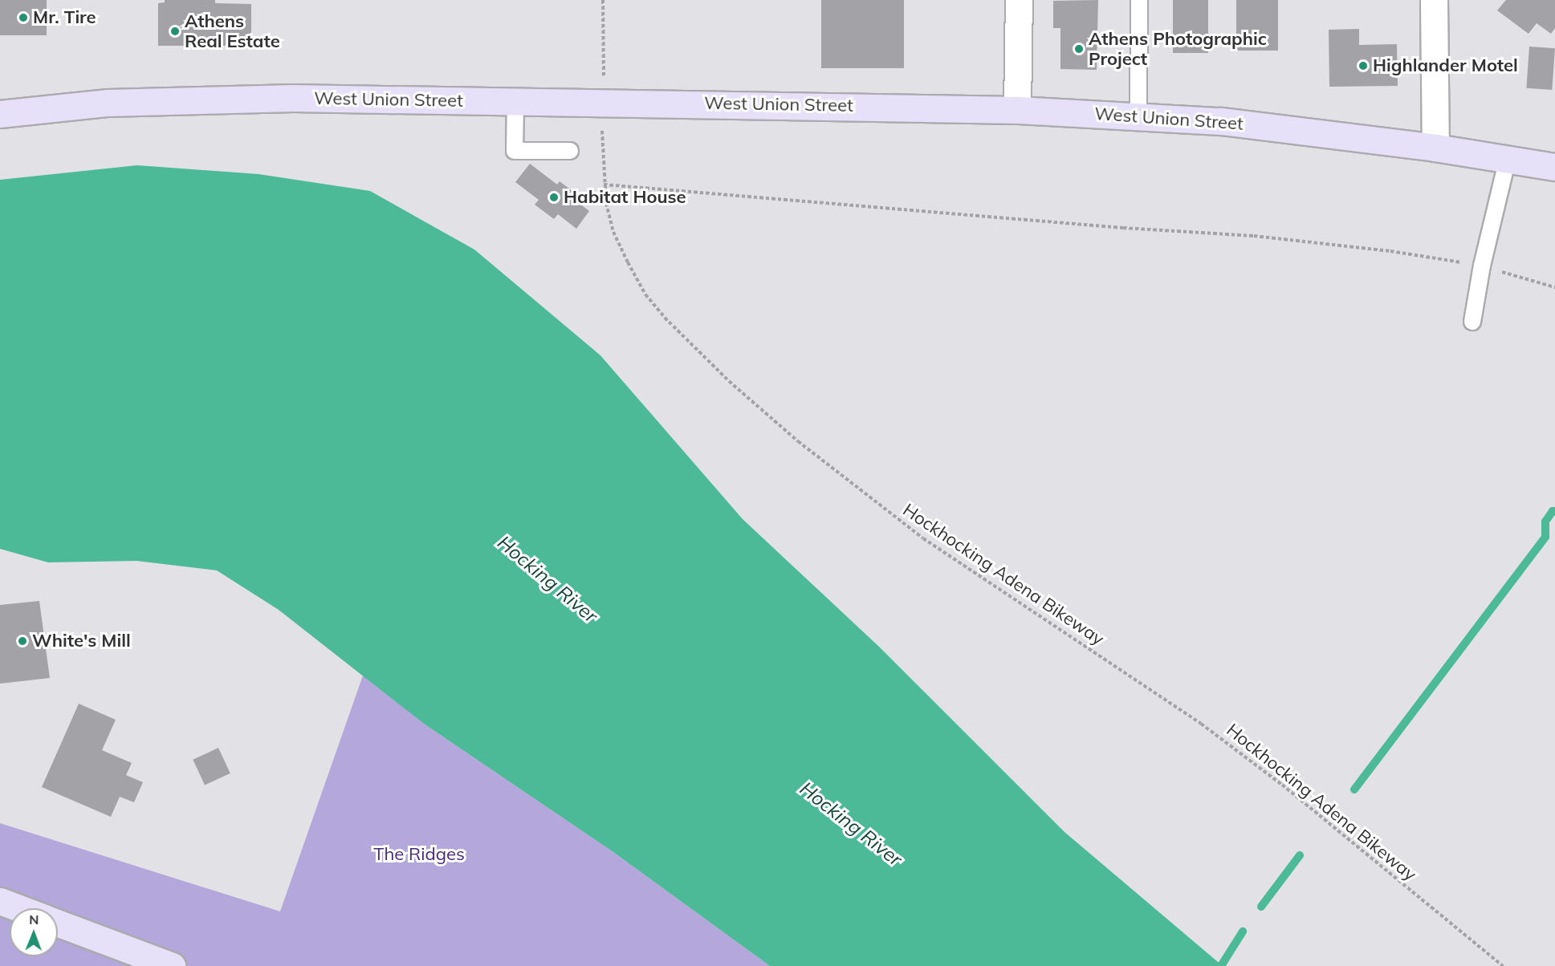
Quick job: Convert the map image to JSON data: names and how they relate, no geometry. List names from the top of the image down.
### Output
{
  "streets": {
    "main road": ["West Union Street"],
    "path": ["Hockhocking Adena Bikeway"]
  },
  "water": ["Hocking River"],
  "parks": ["The Ridges"],
  "places": [
    "Mr. Tire",
    "Athens Real Estate",
    "Athens Photographic Project",
    "Highlander Motel",
    "Habitat House",
    "White's Mill"
  ],
  "north": "top"
}
